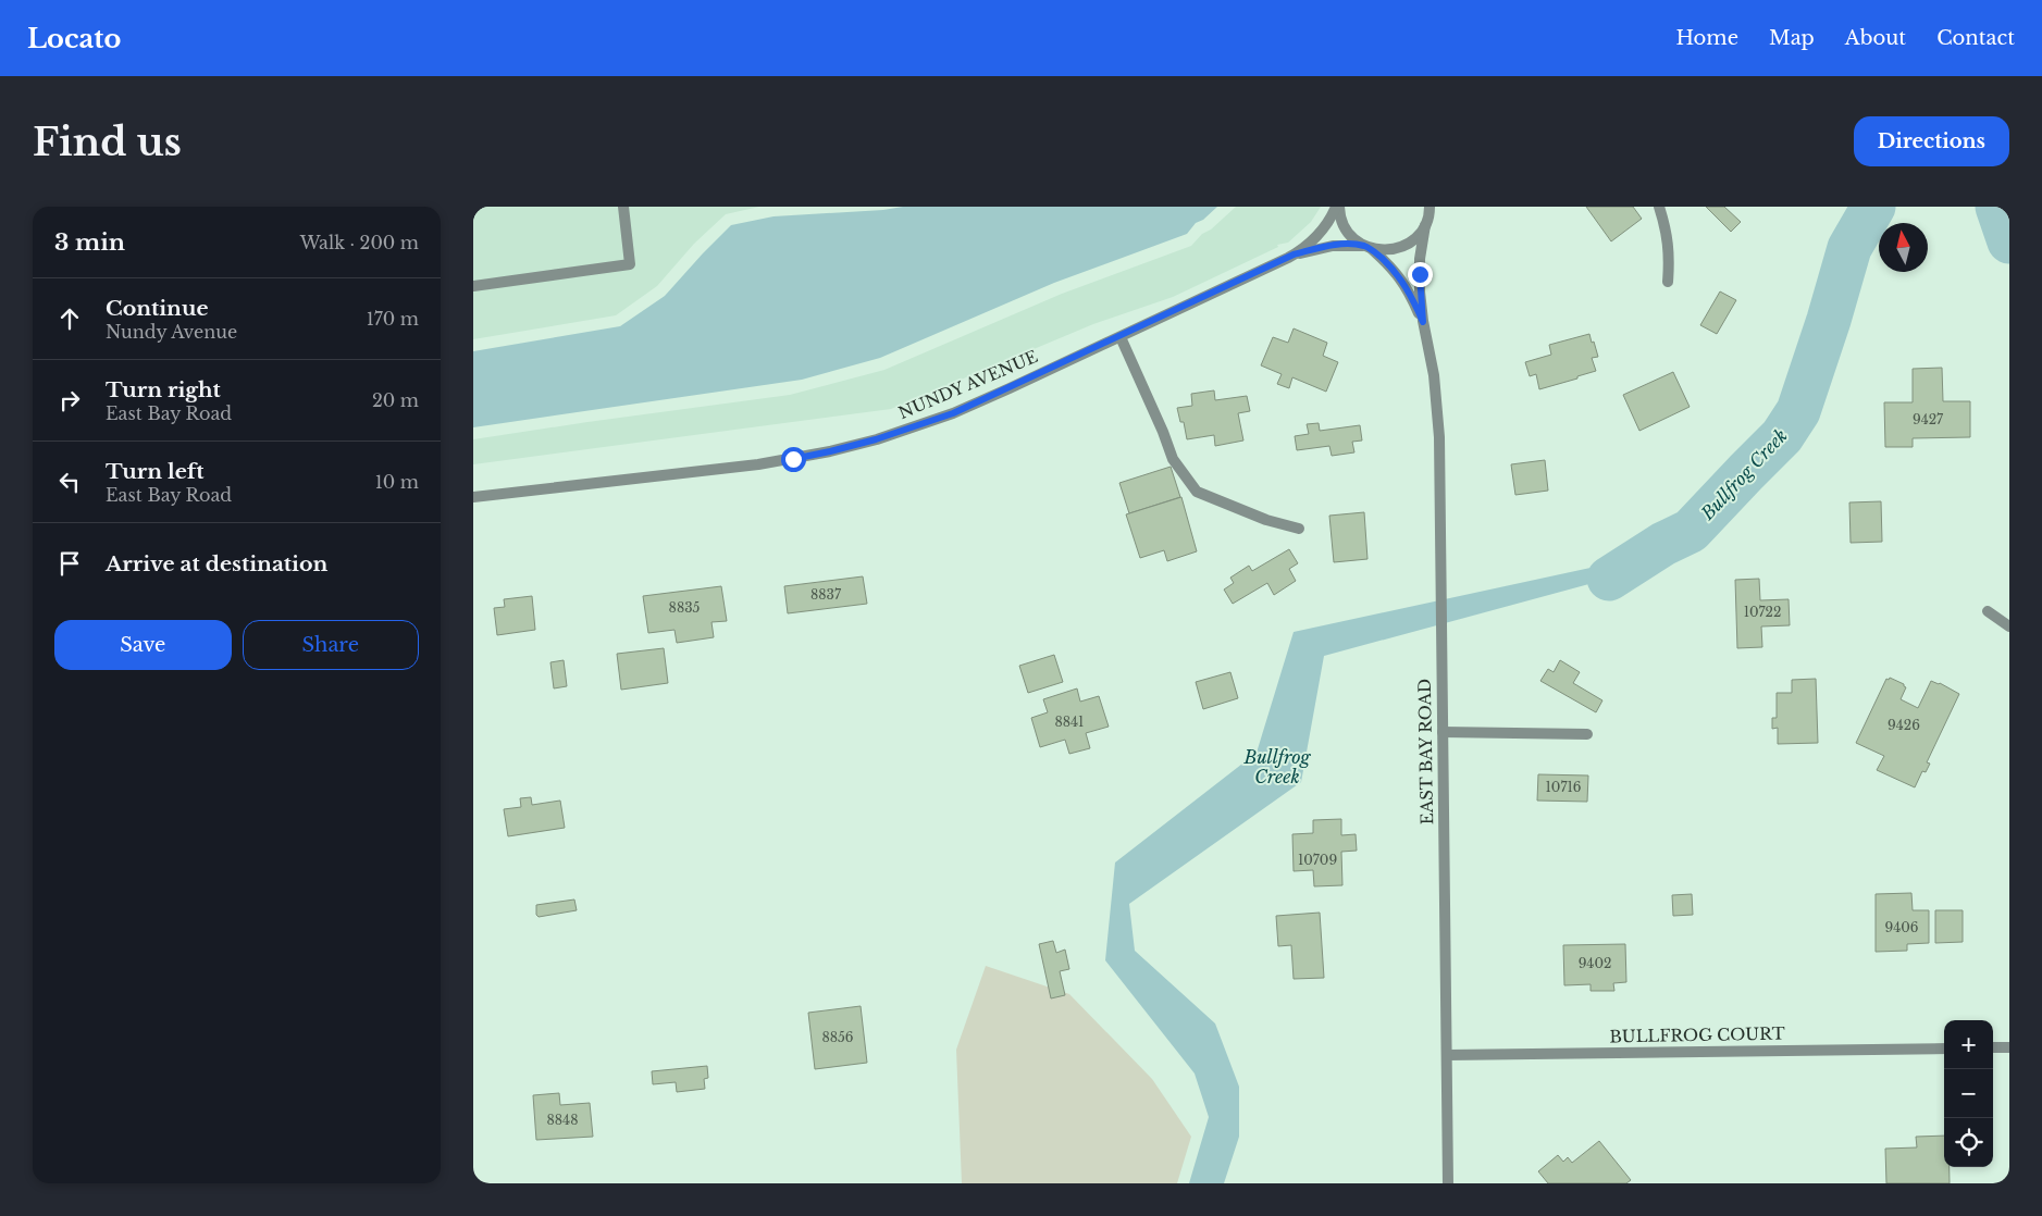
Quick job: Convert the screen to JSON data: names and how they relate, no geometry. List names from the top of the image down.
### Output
{
  "streets": {
    "street": ["NUNDY AVENUE", "EAST BAY ROAD", "BULLFROG COURT"]
  },
  "crossings": [
    ["NUNDY AVENUE", "EAST BAY ROAD"],
    ["EAST BAY ROAD", "BULLFROG COURT"]
  ],
  "water": ["Bullfrog Creek"],
  "house_numbers": [
    "9427",
    "8837",
    "8835",
    "10722",
    "8841",
    "9426",
    "10716",
    "10709",
    "9406",
    "9402",
    "8856",
    "8848"
  ],
  "north": "top",
  "page": {
    "header": "Locato",
    "nav": [
      "Home",
      "Map",
      "About",
      "Contact"
    ],
    "buttons": [
      "Directions",
      ["Save", "Share"]
    ],
    "title": "Find us",
    "heading": ["3 min", "Walk · 200 m"],
    "list": [
      ["Continue", "Nundy Avenue", "170 m"],
      ["Turn right", "East Bay Road", "20 m"],
      ["Turn left", "East Bay Road", "10 m"],
      "Arrive at destination"
    ],
    "map_buttons": ["+", "−"]
  }
}
